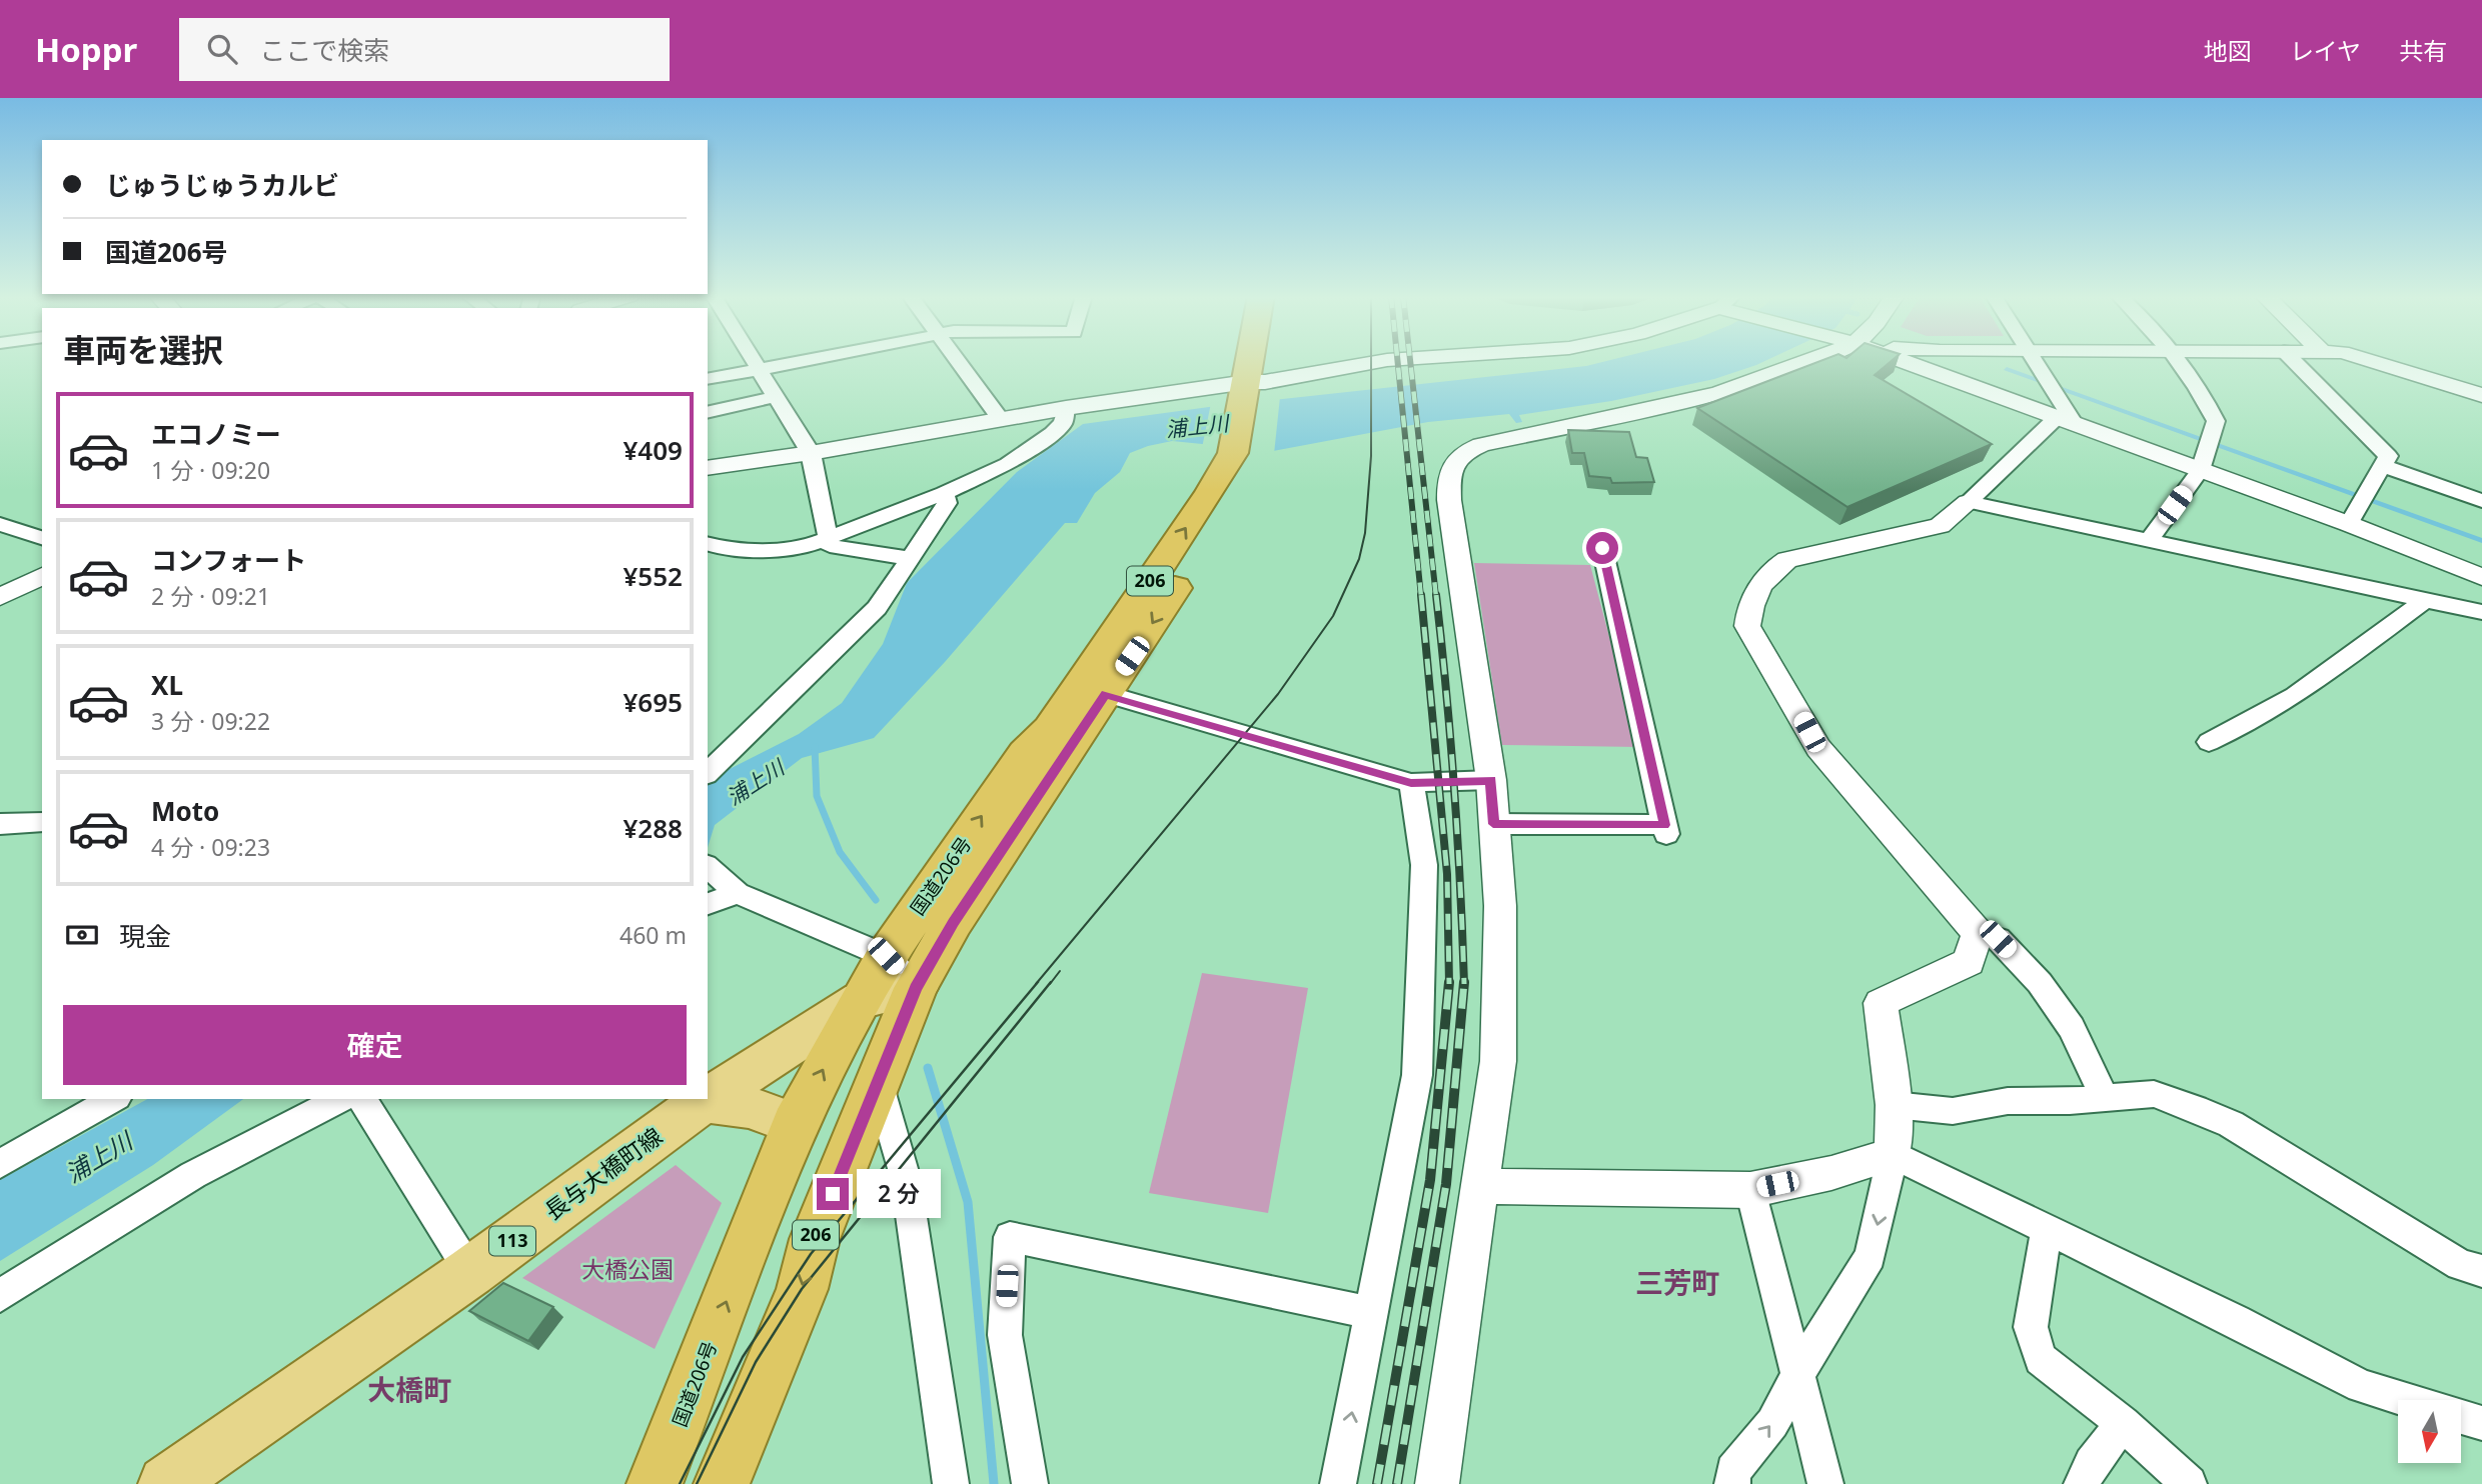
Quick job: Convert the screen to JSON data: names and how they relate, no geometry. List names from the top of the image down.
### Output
{
  "streets": {
    "highway": ["206", "国道206号"],
    "main road": ["長与大橋町線", "113"]
  },
  "crossings": [
    ["国道206号", "長与大橋町線"]
  ],
  "districts": ["三芳町", "大橋町"],
  "water": ["浦上川"],
  "parks": ["大橋公園"],
  "north": "bottom",
  "page": {
    "header": "Hoppr",
    "search": "ここで検索",
    "nav": ["地図", "レイヤ", "共有"],
    "banner": ["じゅうじゅうカルビ", "国道206号"],
    "heading": "車両を選択",
    "list": [
      {
        "name": "エコノミー",
        "note": "1 分 · 09:20",
        "value": "¥409"
      },
      {
        "name": "コンフォート",
        "note": "2 分 · 09:21",
        "value": "¥552"
      },
      {
        "name": "XL",
        "note": "3 分 · 09:22",
        "value": "¥695"
      },
      {
        "name": "Moto",
        "note": "4 分 · 09:23",
        "value": "¥288"
      }
    ],
    "pay": ["現金", "460 m"],
    "buttons": "確定",
    "bubble": "2 分"
  }
}
